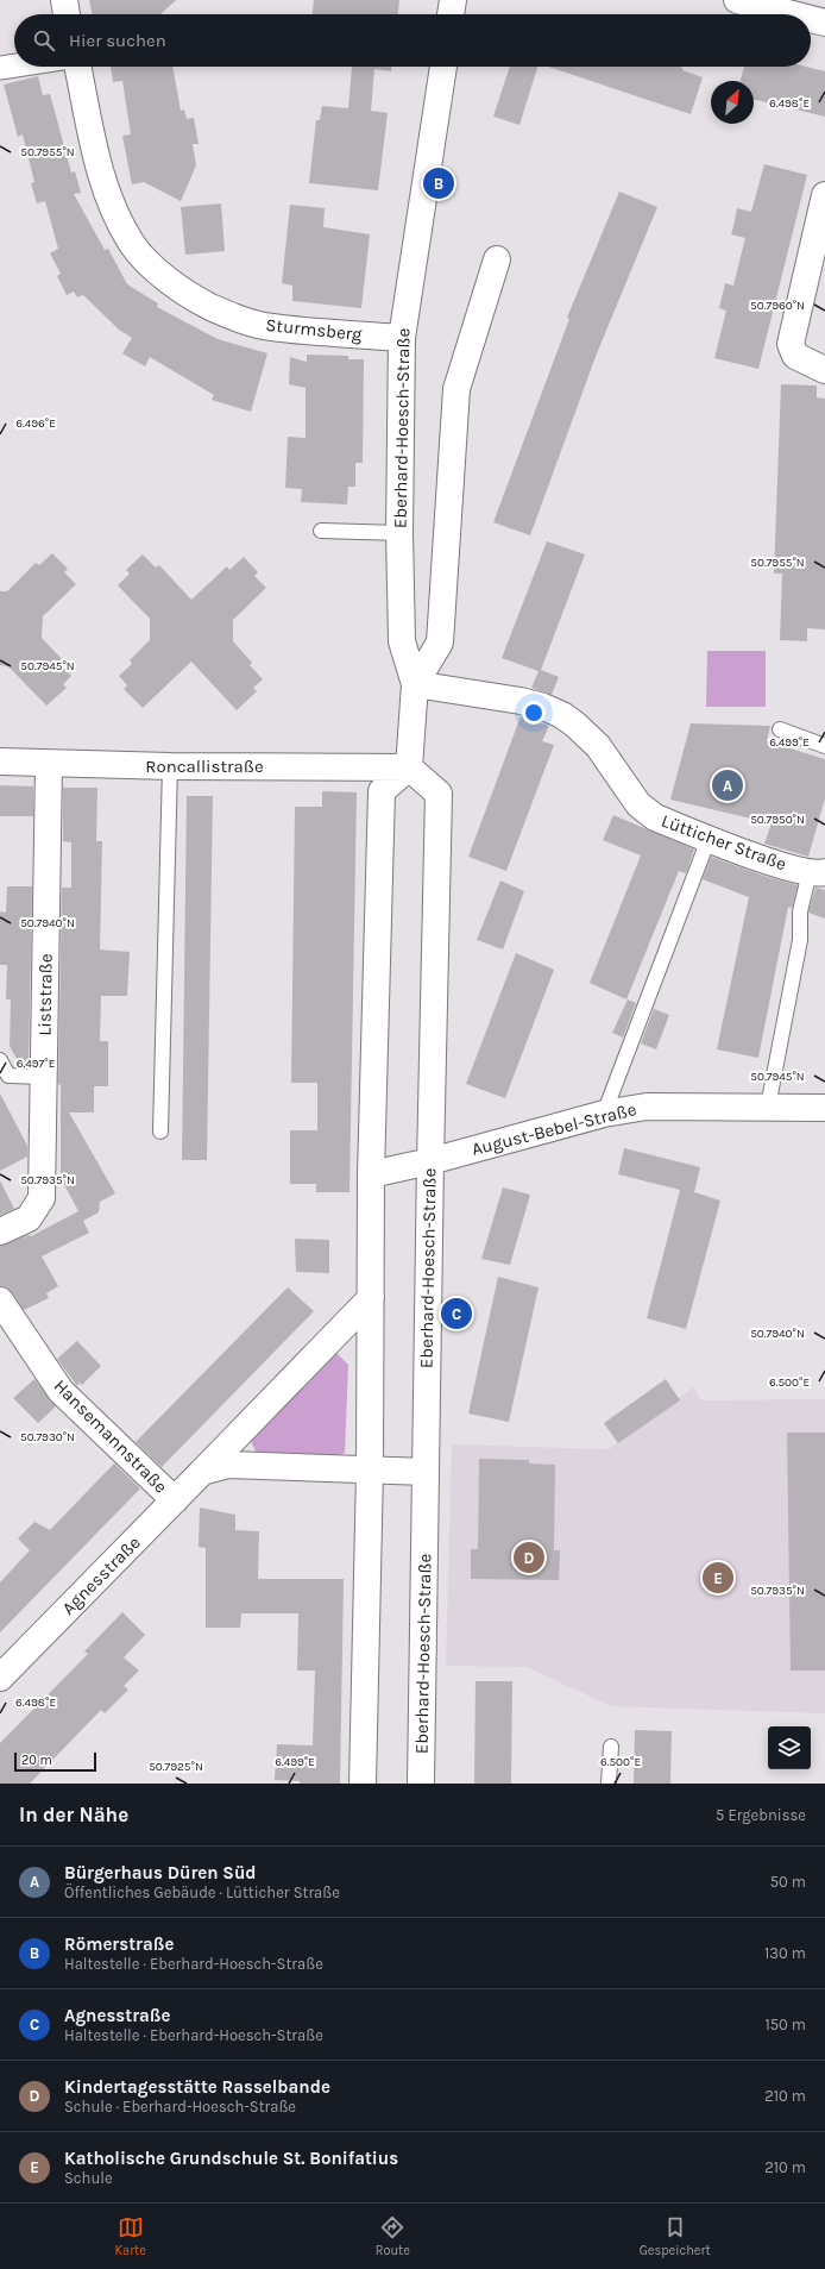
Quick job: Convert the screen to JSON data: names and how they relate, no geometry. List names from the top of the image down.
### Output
{
  "streets": {
    "street": [
      "Sturmsberg",
      "Eberhard-Hoesch-Straße",
      "Roncallistraße",
      "Lütticher Straße",
      "Liststraße",
      "August-Bebel-Straße",
      "Hansemannstraße",
      "Agnesstraße"
    ]
  },
  "crossings": [
    ["Sturmsberg", "Eberhard-Hoesch-Straße"],
    ["Eberhard-Hoesch-Straße", "Roncallistraße"],
    ["Eberhard-Hoesch-Straße", "Lütticher Straße"],
    ["Eberhard-Hoesch-Straße", "August-Bebel-Straße"],
    ["Roncallistraße", "Liststraße"],
    ["Hansemannstraße", "Agnesstraße"]
  ],
  "scale_bar": "20 m",
  "north": "top right",
  "page": {
    "search": "Hier suchen",
    "pins": [
      "B",
      "A",
      "C",
      "D",
      "E"
    ],
    "scale": "20 m",
    "heading": ["In der Nähe", "5 Ergebnisse"],
    "list": [
      {
        "mark": "A",
        "name": "Bürgerhaus Düren Süd",
        "note": "Öffentliches Gebäude · Lütticher Straße",
        "value": "50 m"
      },
      {
        "mark": "B",
        "name": "Römerstraße",
        "note": "Haltestelle · Eberhard-Hoesch-Straße",
        "value": "130 m"
      },
      {
        "mark": "C",
        "name": "Agnesstraße",
        "note": "Haltestelle · Eberhard-Hoesch-Straße",
        "value": "150 m"
      },
      {
        "mark": "D",
        "name": "Kindertagesstätte Rasselbande",
        "note": "Schule · Eberhard-Hoesch-Straße",
        "value": "210 m"
      },
      {
        "mark": "E",
        "name": "Katholische Grundschule St. Bonifatius",
        "note": "Schule",
        "value": "210 m"
      }
    ],
    "nav": ["Karte", "Route", "Gespeichert"]
  },
  "coordinates": [
    "6.498°E",
    "50.7955°N",
    "50.7960°N",
    "6.496°E",
    "50.7945°N",
    "6.499°E",
    "50.7950°N",
    "50.7940°N",
    "6.497°E",
    "50.7935°N",
    "6.500°E",
    "50.7930°N",
    "50.7925°N"
  ]
}
